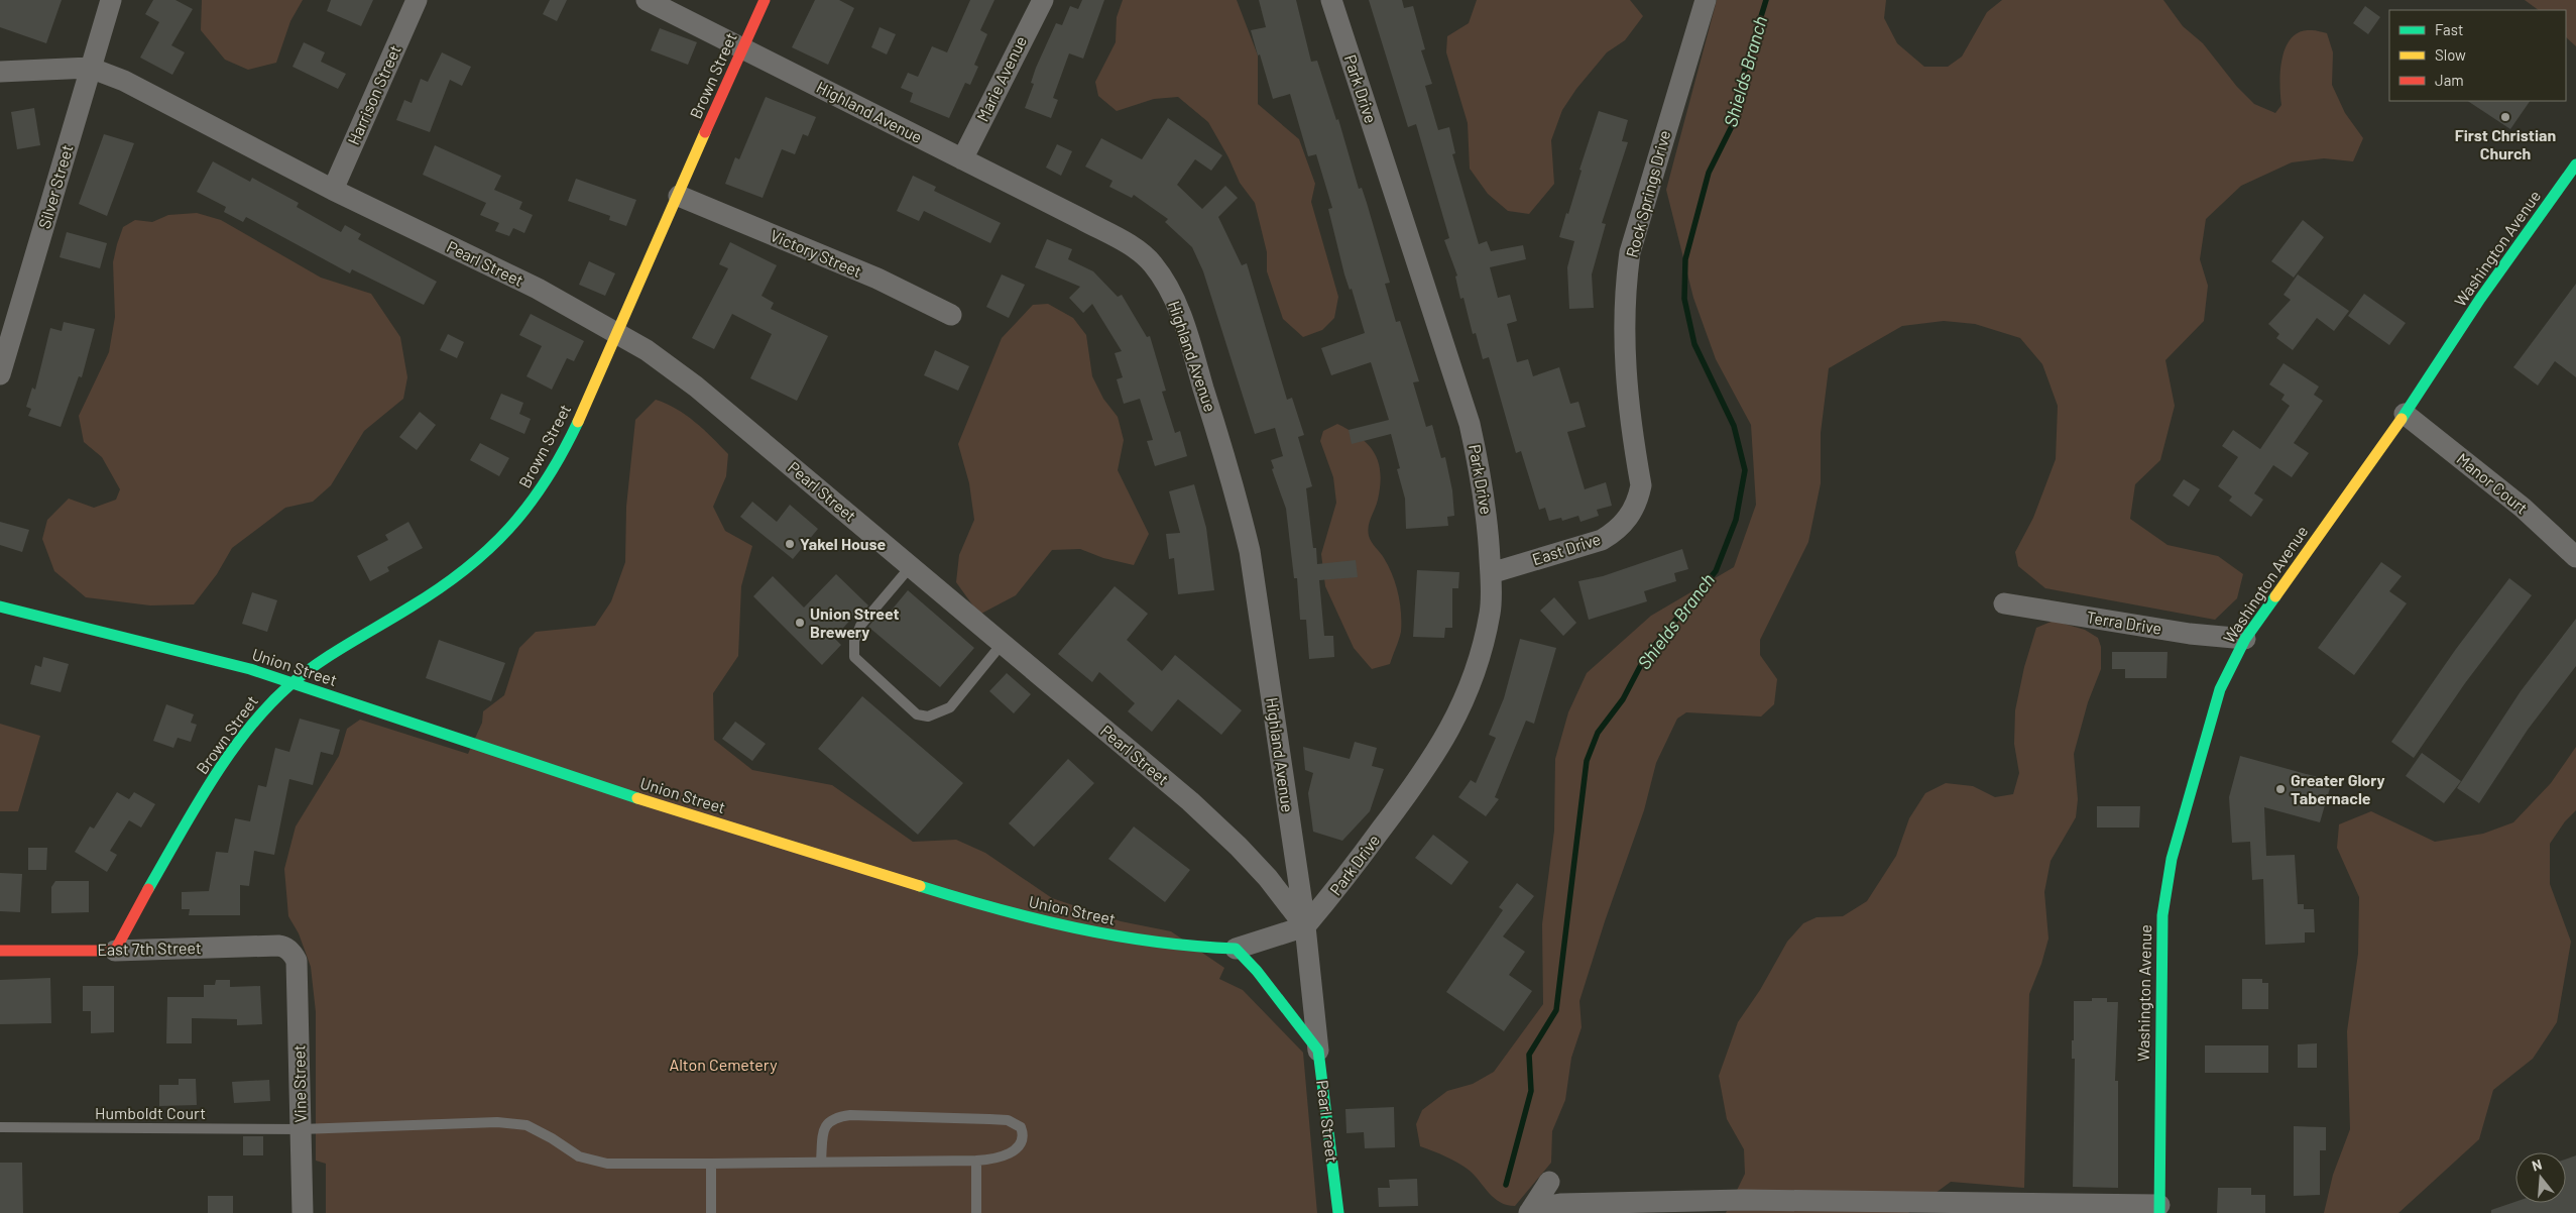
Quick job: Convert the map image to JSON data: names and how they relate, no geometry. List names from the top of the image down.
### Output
{
  "streets": {
    "street": [
      "Brown Street",
      "Marie Avenue",
      "Park Drive",
      "Harrison Street",
      "Highland Avenue",
      "Silver Street",
      "Rock Springs Drive",
      "Washington Avenue",
      "Victory Street",
      "Pearl Street",
      "Manor Court",
      "East Drive",
      "Terra Drive",
      "Union Street",
      "East 7th Street",
      "Vine Street"
    ],
    "lane": ["Humboldt Court"]
  },
  "crossings": [
    ["Brown Street", "Highland Avenue"],
    ["Brown Street", "Victory Street"],
    ["Brown Street", "Pearl Street"],
    ["Brown Street", "Union Street"],
    ["Brown Street", "East 7th Street"],
    ["Marie Avenue", "Highland Avenue"],
    ["Park Drive", "Highland Avenue"],
    ["Park Drive", "Pearl Street"],
    ["Park Drive", "East Drive"],
    ["Harrison Street", "Pearl Street"],
    ["Highland Avenue", "Pearl Street"],
    ["Silver Street", "Pearl Street"],
    ["Rock Springs Drive", "East Drive"],
    ["Washington Avenue", "Manor Court"],
    ["Washington Avenue", "Terra Drive"],
    ["East 7th Street", "Vine Street"],
    ["Vine Street", "Humboldt Court"]
  ],
  "water": ["Shields Branch"],
  "parks": ["Alton Cemetery"],
  "places": [
    "First Christian Church",
    "Yakel House",
    "Union Street Brewery",
    "Greater Glory Tabernacle"
  ],
  "legend": ["Fast", "Slow", "Jam"],
  "north": "top"
}
